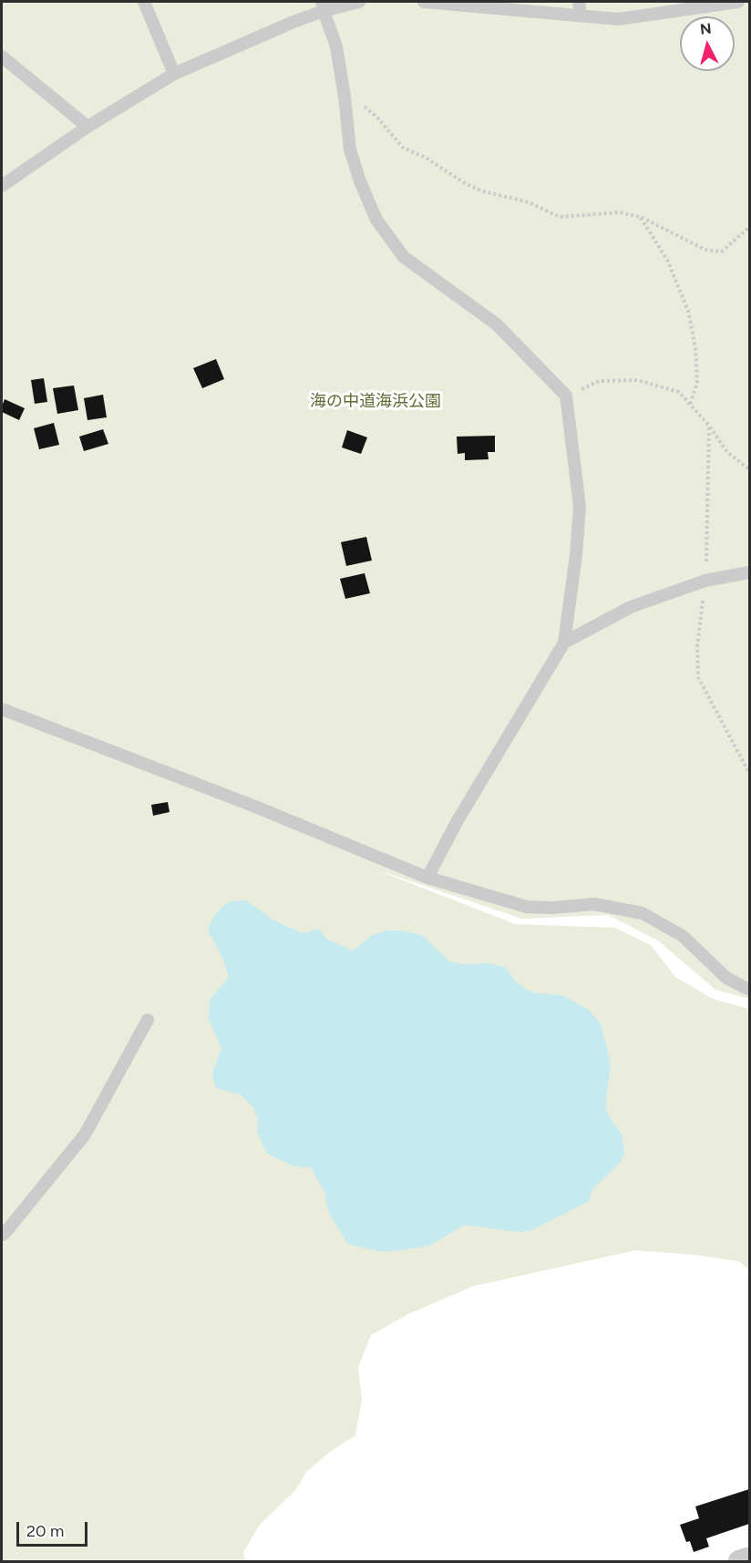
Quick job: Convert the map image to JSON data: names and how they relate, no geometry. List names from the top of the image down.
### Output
{
  "parks": ["海の中道海浜公園"],
  "scale_bar": "20 m",
  "north": "top"
}
